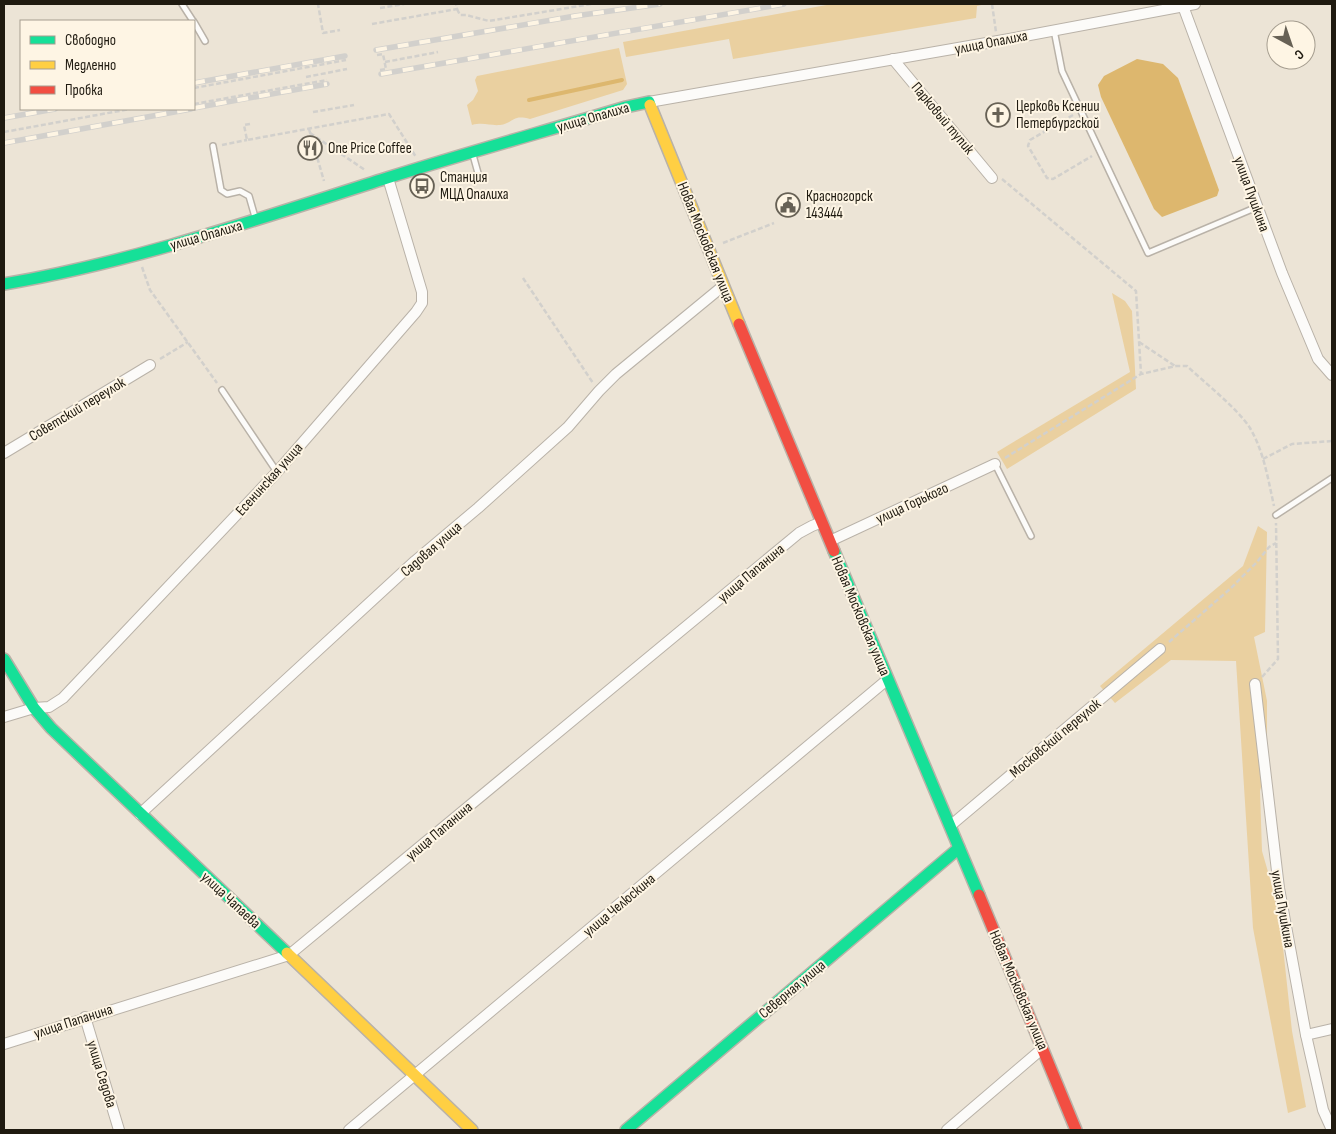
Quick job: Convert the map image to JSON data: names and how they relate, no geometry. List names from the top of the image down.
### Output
{
  "streets": {
    "street": [
      "улица Опалиха",
      "Парковый тупик",
      "улица Пушкина",
      "Новая Московская улица",
      "Советский переулок",
      "Есенинская улица",
      "улица Горького",
      "Садовая улица",
      "улица Папанина",
      "Московский переулок",
      "улица Чапаева",
      "улица Челюскина",
      "Северная улица",
      "улица Седова"
    ]
  },
  "crossings": [
    ["улица Опалиха", "Парковый тупик"],
    ["улица Опалиха", "улица Пушкина"],
    ["улица Опалиха", "Новая Московская улица"],
    ["улица Опалиха", "Есенинская улица"],
    ["Новая Московская улица", "улица Горького"],
    ["Новая Московская улица", "Садовая улица"],
    ["Новая Московская улица", "улица Папанина"],
    ["Новая Московская улица", "Московский переулок"],
    ["Новая Московская улица", "улица Челюскина"],
    ["Новая Московская улица", "Северная улица"],
    ["Есенинская улица", "улица Чапаева"],
    ["Садовая улица", "улица Чапаева"],
    ["улица Папанина", "улица Чапаева"],
    ["улица Папанина", "улица Седова"],
    ["улица Чапаева", "улица Челюскина"]
  ],
  "places": {
    "church": ["Церковь Ксении Петербургской"],
    "restaurant": ["One Price Coffee"],
    "bus stop": ["Станция МЦД Опалиха"],
    "public building": ["Красногорск 143444"]
  },
  "legend": ["Свободно", "Медленно", "Пробка"],
  "north": "bottom right"
}
